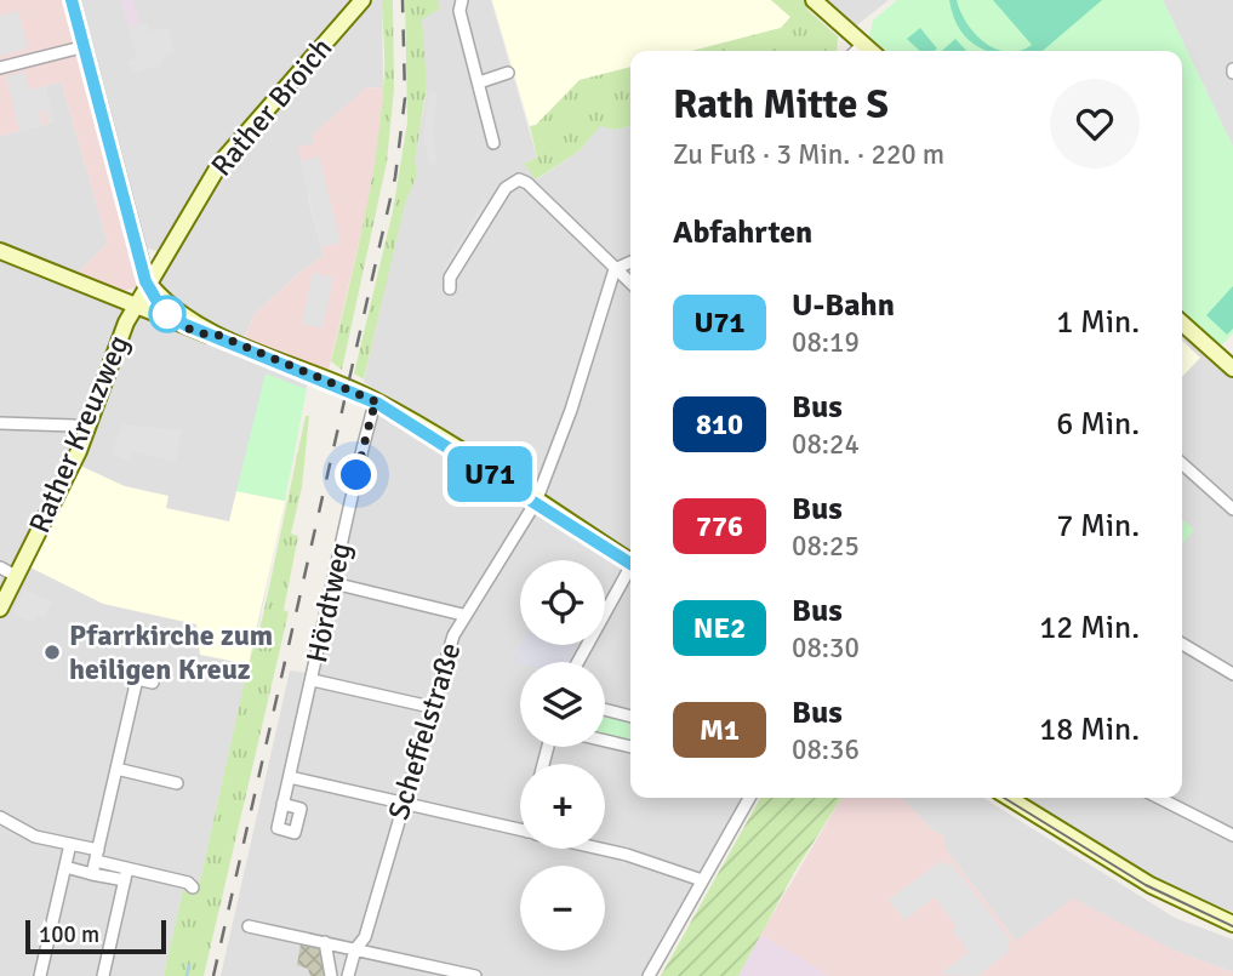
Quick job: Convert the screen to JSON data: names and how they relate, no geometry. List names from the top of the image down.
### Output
{
  "streets": {
    "street": [
      "Rather Broich",
      "Rather Kreuzweg",
      "Hördtweg",
      "Scheffelstraße"
    ]
  },
  "crossings": [
    ["Rather Broich", "Rather Kreuzweg"]
  ],
  "places": ["Pfarrkirche zum heiligen Kreuz"],
  "lines": ["metro line U71"],
  "scale_bar": "100 m",
  "page": {
    "on_map": "U71",
    "heading": [
      ["Rath Mitte S", "Zu Fuß · 3 Min. · 220 m"],
      "Abfahrten"
    ],
    "list": [
      {
        "mark": "U71",
        "name": "U-Bahn",
        "note": "08:19",
        "value": "1 Min."
      },
      {
        "mark": "810",
        "name": "Bus",
        "note": "08:24",
        "value": "6 Min."
      },
      {
        "mark": "776",
        "name": "Bus",
        "note": "08:25",
        "value": "7 Min."
      },
      {
        "mark": "NE2",
        "name": "Bus",
        "note": "08:30",
        "value": "12 Min."
      },
      {
        "mark": "M1",
        "name": "Bus",
        "note": "08:36",
        "value": "18 Min."
      }
    ],
    "map_buttons": ["+", "−"],
    "scale": "100 m"
  }
}
